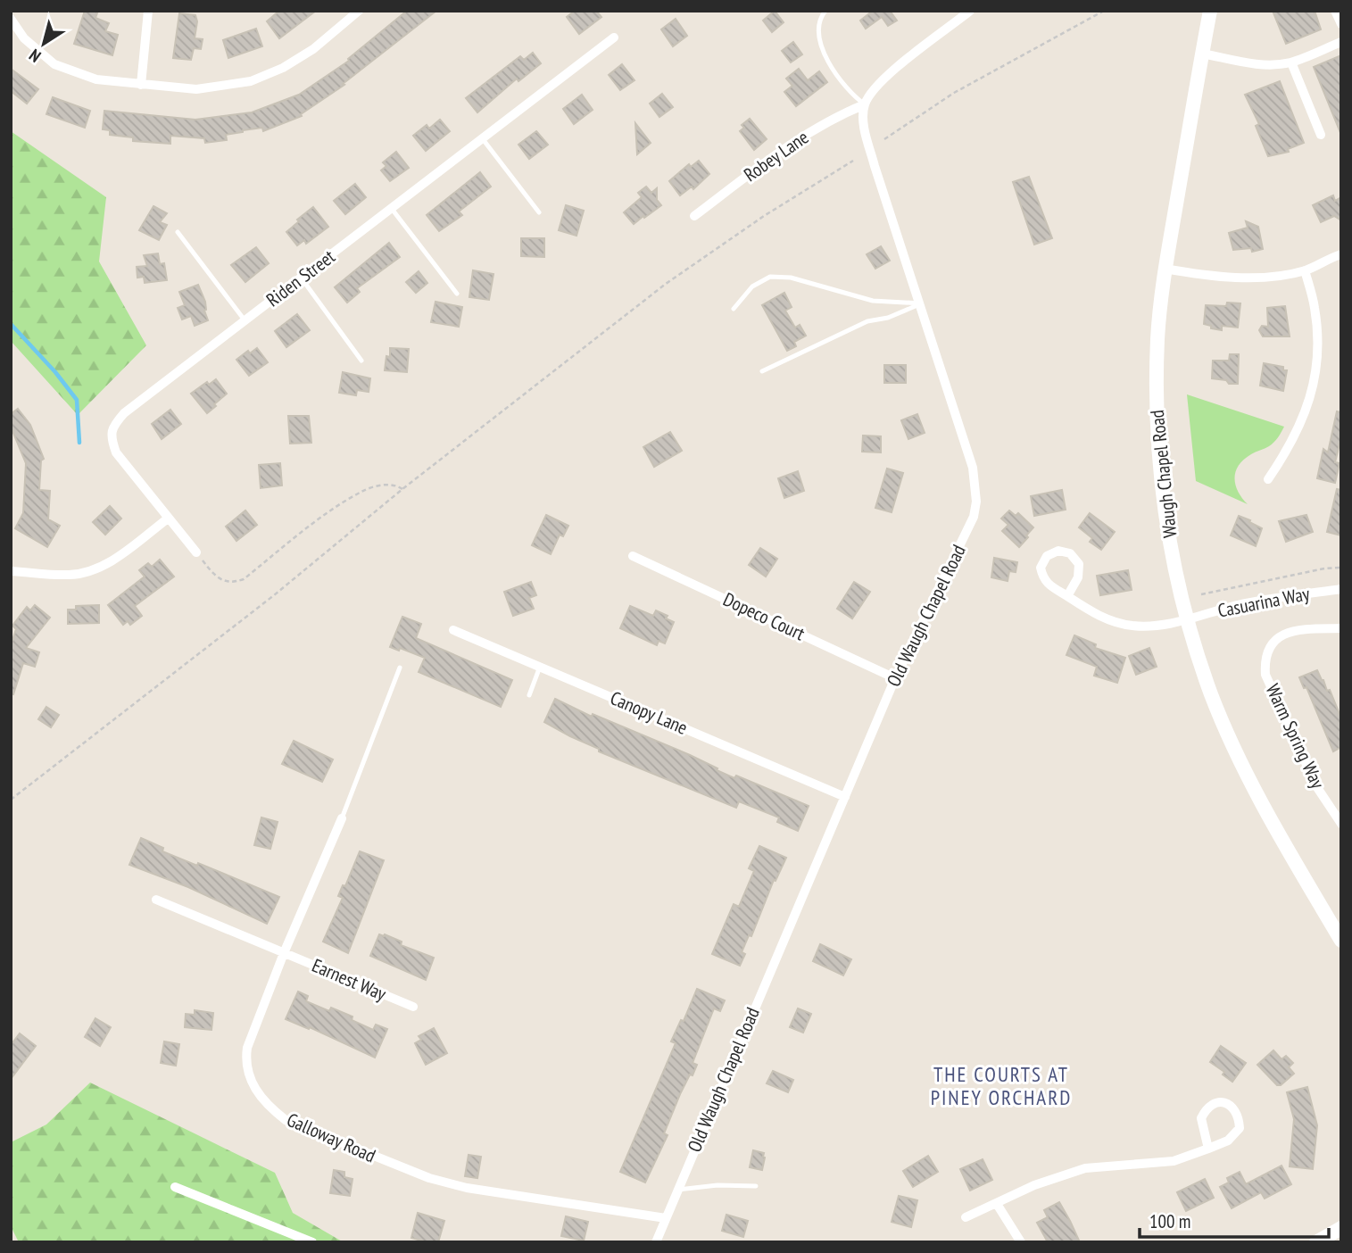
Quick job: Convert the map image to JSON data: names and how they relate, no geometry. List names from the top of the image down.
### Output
{
  "streets": {
    "main road": ["Waugh Chapel Road"],
    "street": [
      "Robey Lane",
      "Riden Street",
      "Casuarina Way",
      "Old Waugh Chapel Road",
      "Dopeco Court",
      "Canopy Lane",
      "Warm Spring Way",
      "Earnest Way",
      "Galloway Road"
    ]
  },
  "crossings": [
    ["Robey Lane", "Old Waugh Chapel Road"],
    ["Waugh Chapel Road", "Casuarina Way"],
    ["Old Waugh Chapel Road", "Dopeco Court"],
    ["Old Waugh Chapel Road", "Canopy Lane"],
    ["Old Waugh Chapel Road", "Galloway Road"],
    ["Earnest Way", "Galloway Road"]
  ],
  "districts": ["THE COURTS AT PINEY ORCHARD"],
  "scale_bar": "100 m",
  "north": "bottom left"
}
